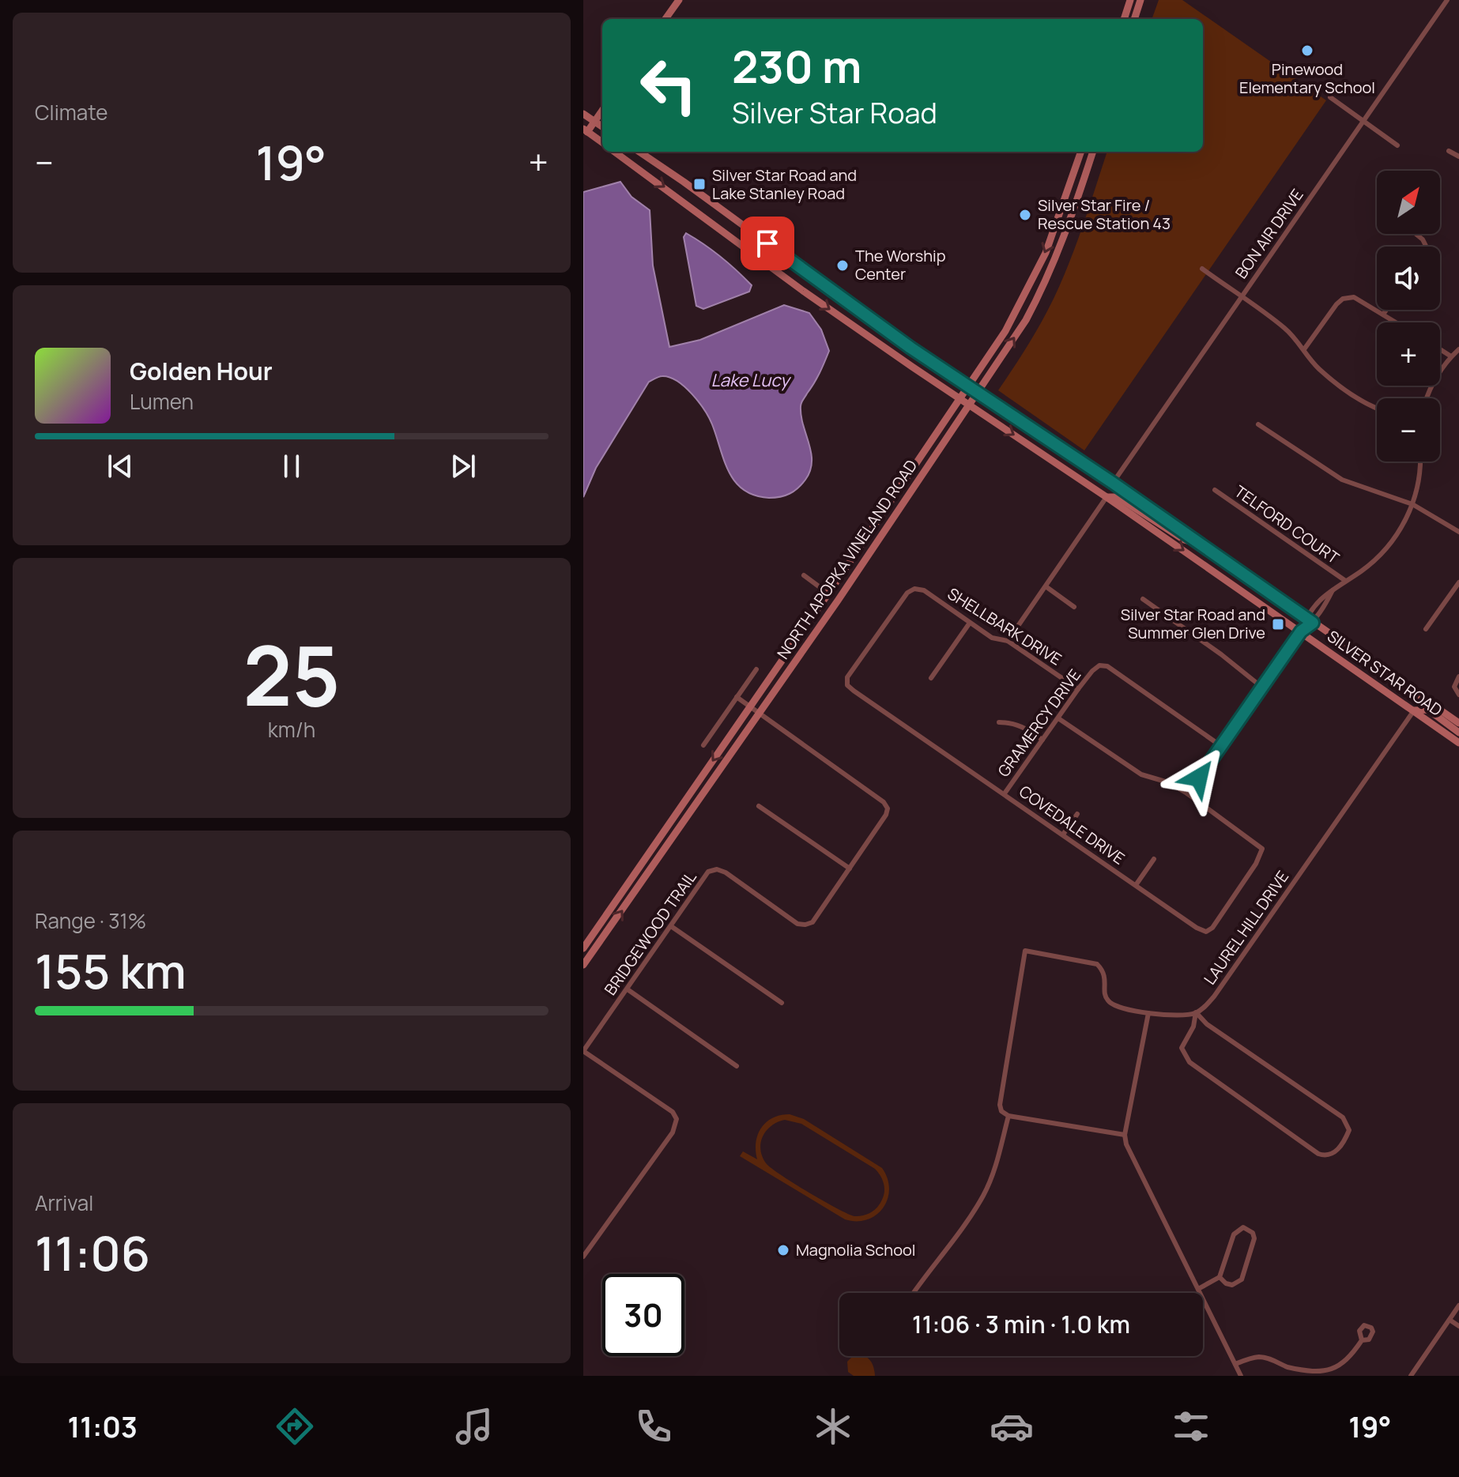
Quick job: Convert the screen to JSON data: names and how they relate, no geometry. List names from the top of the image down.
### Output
{
  "streets": {
    "main road": ["NORTH APOPKA VINELAND ROAD", "SILVER STAR ROAD"],
    "street": [
      "BON AIR DRIVE",
      "TELFORD COURT",
      "SHELLBARK DRIVE",
      "GRAMERCY DRIVE",
      "COVEDALE DRIVE",
      "LAUREL HILL DRIVE",
      "BRIDGEWOOD TRAIL"
    ]
  },
  "crossings": [
    ["BON AIR DRIVE", "SILVER STAR ROAD"],
    ["NORTH APOPKA VINELAND ROAD", "SILVER STAR ROAD"],
    ["NORTH APOPKA VINELAND ROAD", "BRIDGEWOOD TRAIL"],
    ["SHELLBARK DRIVE", "GRAMERCY DRIVE"],
    ["SHELLBARK DRIVE", "COVEDALE DRIVE"],
    ["SILVER STAR ROAD", "LAUREL HILL DRIVE"],
    ["GRAMERCY DRIVE", "COVEDALE DRIVE"]
  ],
  "water": ["Lake Lucy"],
  "places": {
    "other": [
      "Pinewood Elementary School",
      "Silver Star Fire / Rescue Station 43",
      "The Worship Center",
      "Magnolia School"
    ],
    "transit": ["Silver Star Road and Lake Stanley Road", "Silver Star Road and Summer Glen Drive"]
  },
  "north": "top right",
  "page": {
    "tile": [
      "Climate",
      ["25", "km/h"],
      ["Range · 31%", "155 km"],
      ["Arrival", "11:06"]
    ],
    "turn": ["230 m", "Silver Star Road"],
    "heat": ["−", "19°", "+"],
    "map_buttons": ["+", "−"],
    "song": ["Golden Hour", "Lumen"],
    "limit": "30",
    "trip": "11:06 · 3 min · 1.0 km",
    "tabs": ["11:03", "19°"]
  }
}
